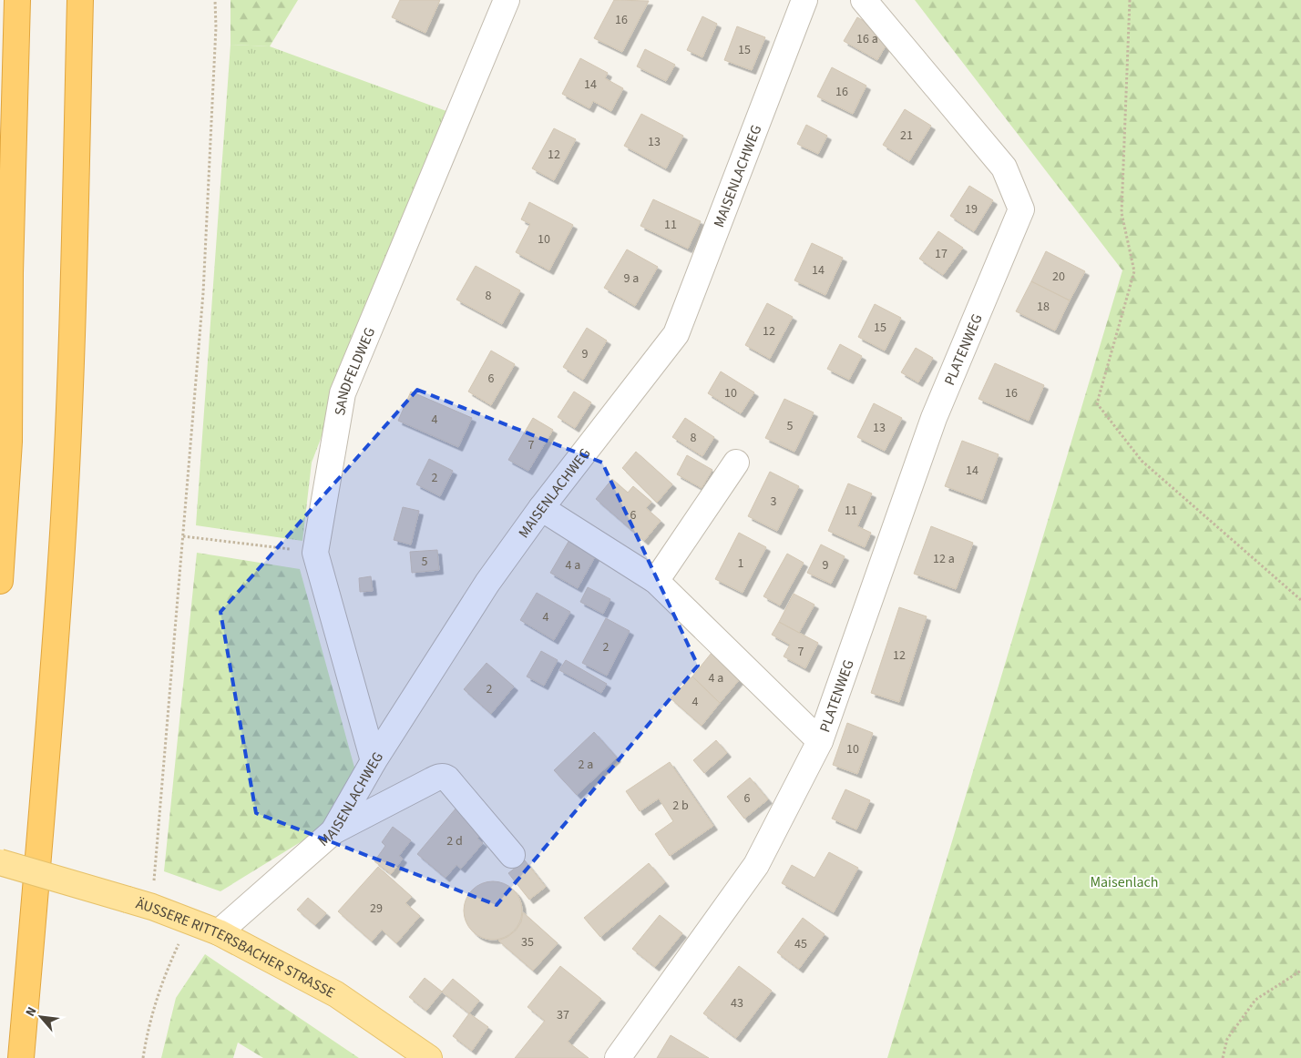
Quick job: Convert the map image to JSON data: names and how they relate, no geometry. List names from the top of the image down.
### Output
{
  "streets": {
    "main road": ["ÄUSSERE RITTERSBACHER STRASSE"],
    "street": ["MAISENLACHWEG", "PLATENWEG", "SANDFELDWEG"]
  },
  "crossings": [
    ["MAISENLACHWEG", "PLATENWEG"],
    ["MAISENLACHWEG", "SANDFELDWEG"],
    ["MAISENLACHWEG", "ÄUSSERE RITTERSBACHER STRASSE"]
  ],
  "parks": ["Maisenlach"],
  "house_numbers": [
    "16",
    "16 a",
    "15",
    "14",
    "16",
    "21",
    "13",
    "12",
    "19",
    "11",
    "10",
    "17",
    "14",
    "20",
    "9 a",
    "8",
    "18",
    "15",
    "12",
    "9",
    "6",
    "10",
    "16",
    "4",
    "5",
    "13",
    "8",
    "7",
    "14",
    "2",
    "3",
    "11",
    "6",
    "12 a",
    "5",
    "1",
    "4 a",
    "9",
    "4",
    "2",
    "7",
    "12",
    "4 a",
    "2",
    "4",
    "10",
    "2 a",
    "6",
    "2 b",
    "2 d",
    "29",
    "35",
    "45",
    "43",
    "37"
  ],
  "north": "top left"
}
